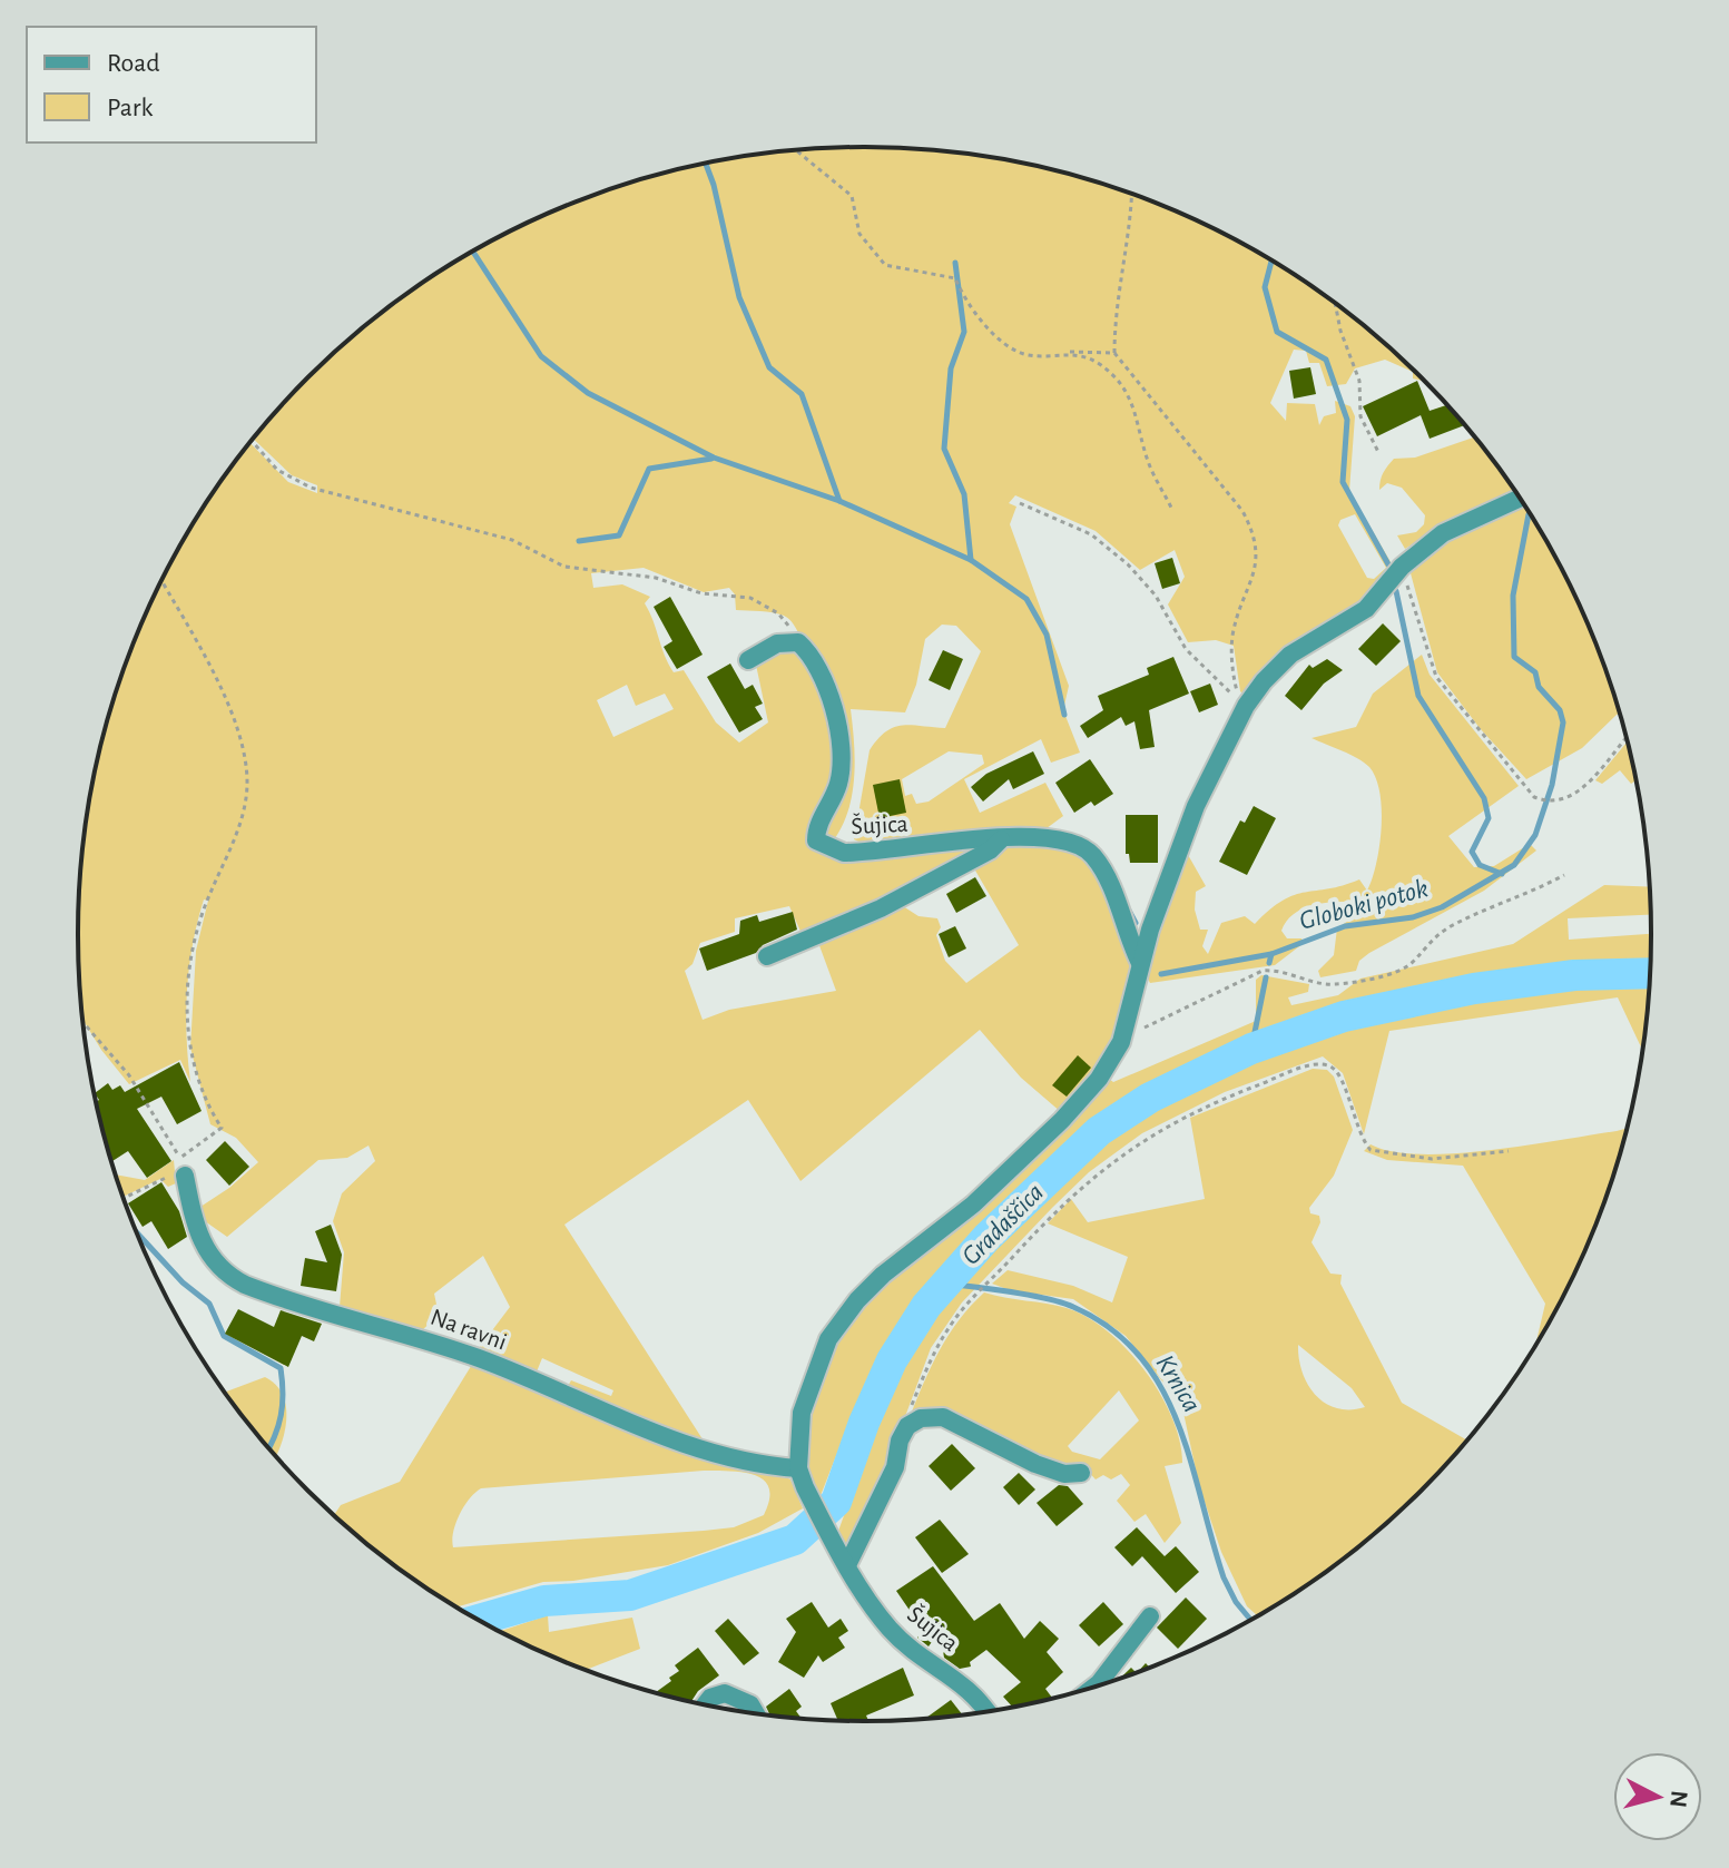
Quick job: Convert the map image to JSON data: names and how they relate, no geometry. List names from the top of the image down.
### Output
{
  "streets": {
    "street": ["Šujica", "Na ravni"]
  },
  "crossings": [
    ["Šujica", "Na ravni"]
  ],
  "water": ["Globoki potok", "Gradaščica", "Krnica"],
  "legend": ["Road", "Park"],
  "north": "right"
}
